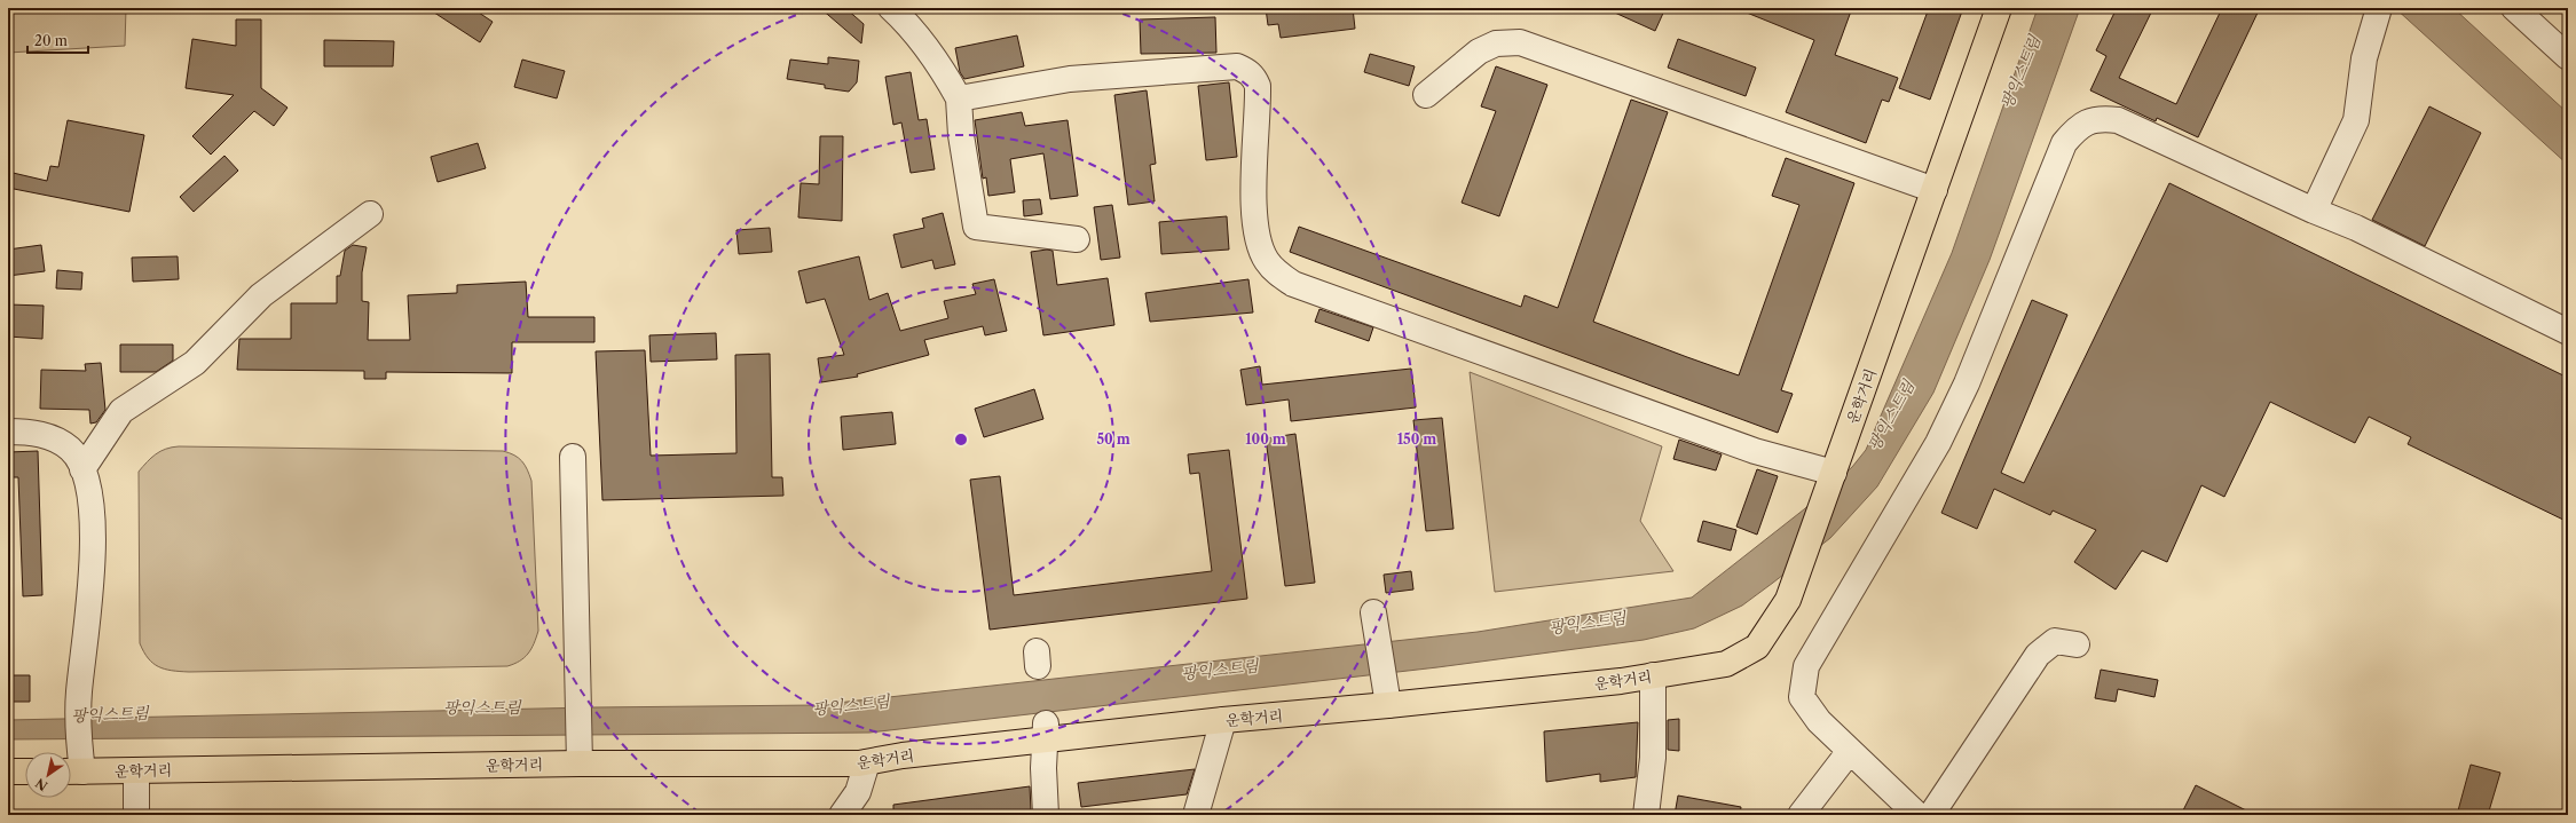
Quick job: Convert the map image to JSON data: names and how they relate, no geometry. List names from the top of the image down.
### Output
{
  "streets": {
    "main road": ["운학거리"]
  },
  "water": ["팡익스트림"],
  "scale_bar": "20 m",
  "north": "bottom left",
  "rings": ["50 m", "100 m", "150 m"]
}
